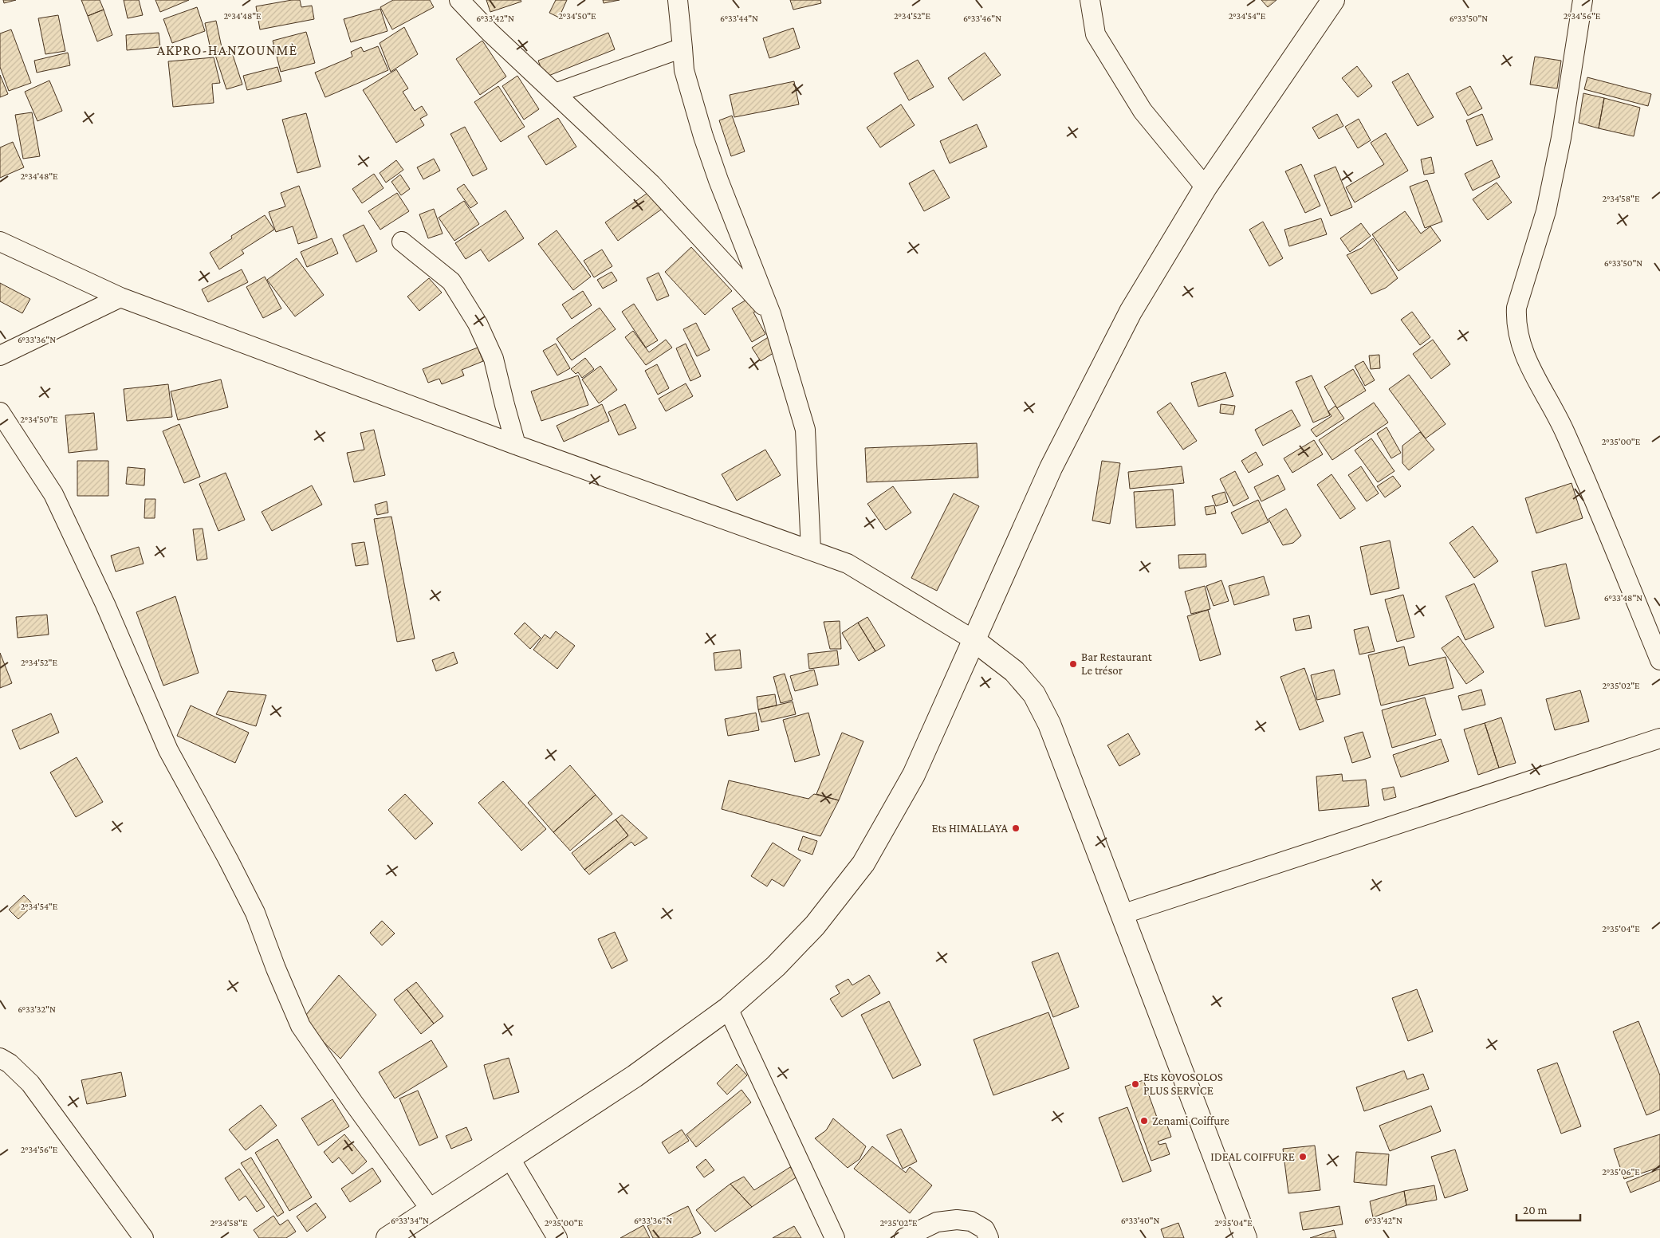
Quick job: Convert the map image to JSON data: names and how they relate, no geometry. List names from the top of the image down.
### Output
{
  "districts": ["AKPRO-HANZOUNMÈ"],
  "places": [
    "Bar Restaurant Le trésor",
    "Ets HIMALLAYA",
    "Ets KOVOSOLOS PLUS SERVICE",
    "Zenami Coiffure",
    "IDEAL COIFFURE"
  ],
  "scale_bar": "20 m",
  "coordinates": [
    "2°34'50\"E",
    "2°34'48\"E",
    "2°34'52\"E",
    "2°34'54\"E",
    "2°34'56\"E",
    "6°33'42\"N",
    "6°33'44\"N",
    "6°33'46\"N",
    "6°33'50\"N",
    "2°34'58\"E",
    "6°33'36\"N",
    "2°35'00\"E",
    "6°33'48\"N",
    "2°35'02\"E",
    "2°35'04\"E",
    "6°33'32\"N",
    "2°35'06\"E",
    "6°33'34\"N",
    "6°33'40\"N"
  ]
}
